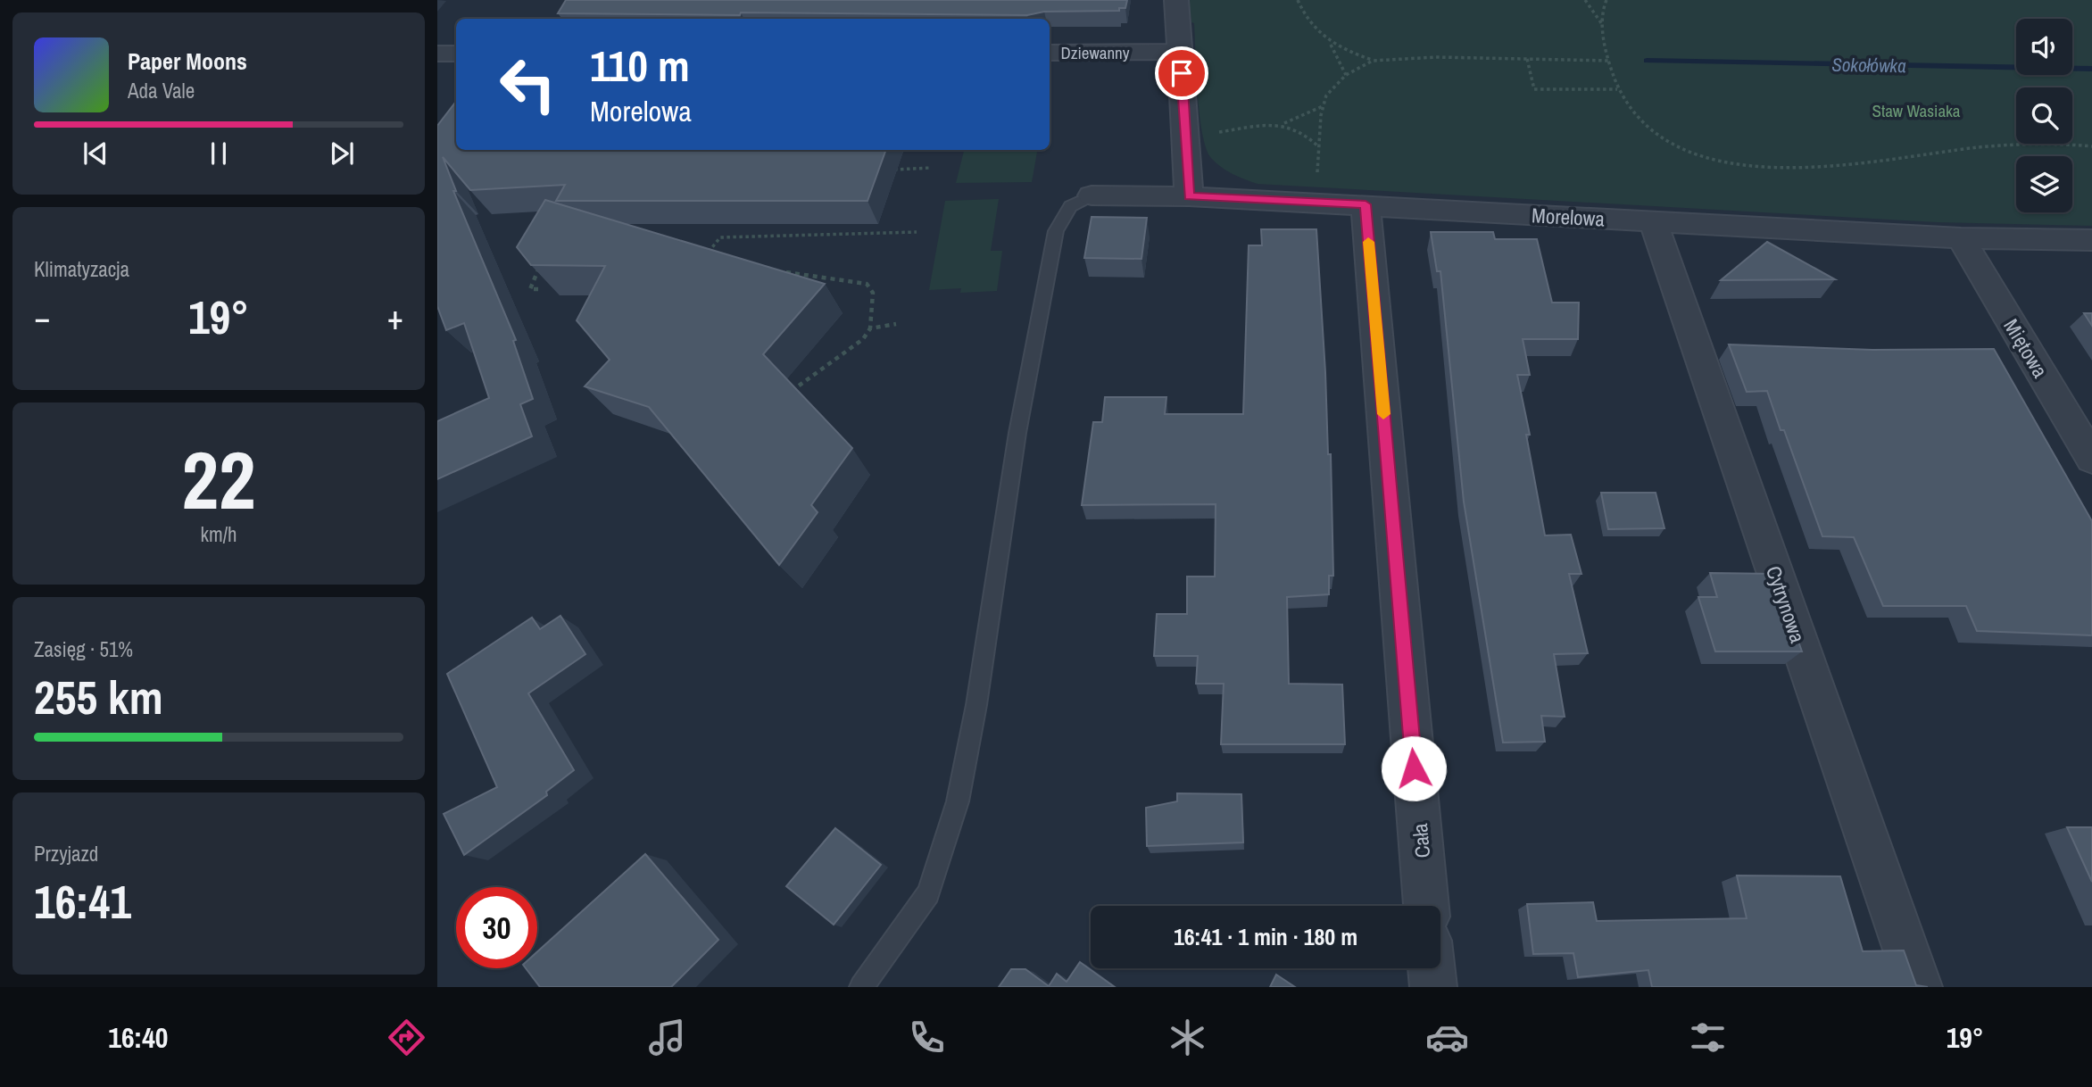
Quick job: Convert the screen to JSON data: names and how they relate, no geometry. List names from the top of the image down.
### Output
{
  "streets": {
    "street": [
      "Dziewanny",
      "Morelowa",
      "Miętowa",
      "Cytrynowa",
      "Cała"
    ]
  },
  "crossings": [
    ["Morelowa", "Miętowa"],
    ["Morelowa", "Cytrynowa"],
    ["Morelowa", "Cała"]
  ],
  "water": ["Sokołówka"],
  "parks": ["Staw Wasiaka"],
  "page": {
    "turn": ["110 m", "Morelowa"],
    "song": ["Paper Moons", "Ada Vale"],
    "tile": [
      "Klimatyzacja",
      ["22", "km/h"],
      ["Zasięg · 51%", "255 km"],
      ["Przyjazd", "16:41"]
    ],
    "heat": ["−", "19°", "+"],
    "limit": "30",
    "trip": "16:41 · 1 min · 180 m",
    "tabs": ["16:40", "19°"]
  }
}
